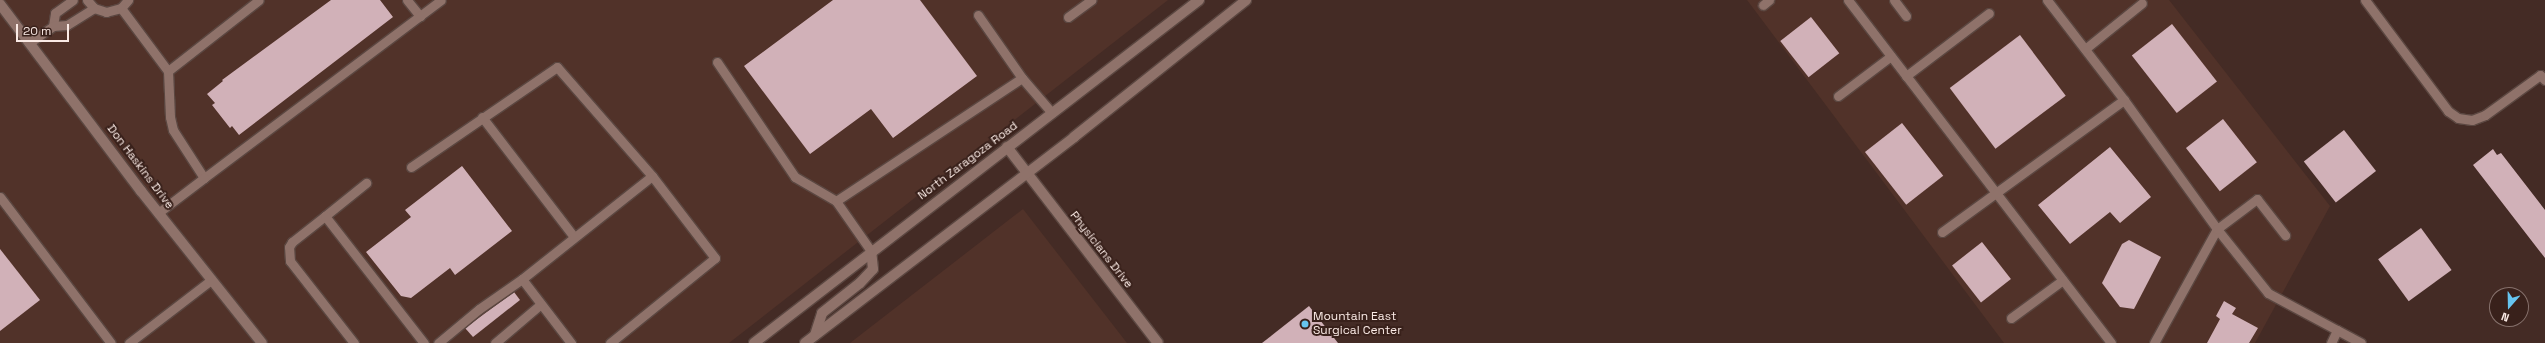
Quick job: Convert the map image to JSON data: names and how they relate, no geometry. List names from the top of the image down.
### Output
{
  "streets": {
    "main road": ["North Zaragoza Road", "Don Haskins Drive", "Physicians Drive"]
  },
  "crossings": [
    ["North Zaragoza Road", "Physicians Drive"]
  ],
  "places": ["Mountain East Surgical Center"],
  "scale_bar": "20 m",
  "north": "bottom"
}
